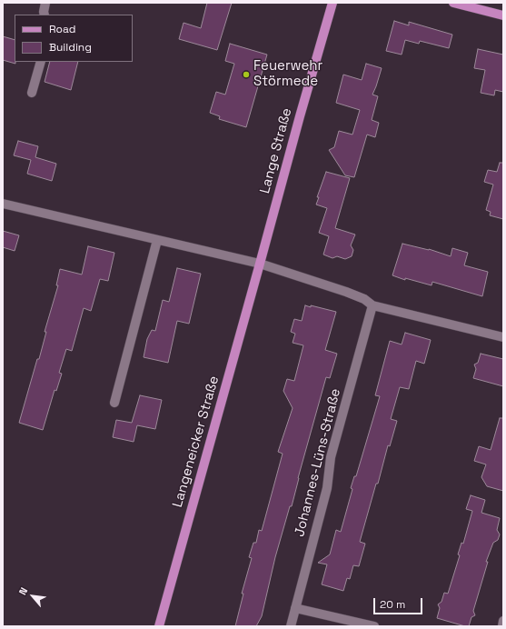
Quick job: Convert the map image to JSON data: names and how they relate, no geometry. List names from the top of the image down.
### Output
{
  "streets": {
    "main road": ["Lange Straße", "Langeneicker Straße"],
    "street": ["Johannes-Lüns-Straße"]
  },
  "crossings": [
    ["Lange Straße", "Langeneicker Straße"]
  ],
  "places": ["Feuerwehr Störmede"],
  "legend": ["Road", "Building"],
  "scale_bar": "20 m",
  "north": "top left"
}
